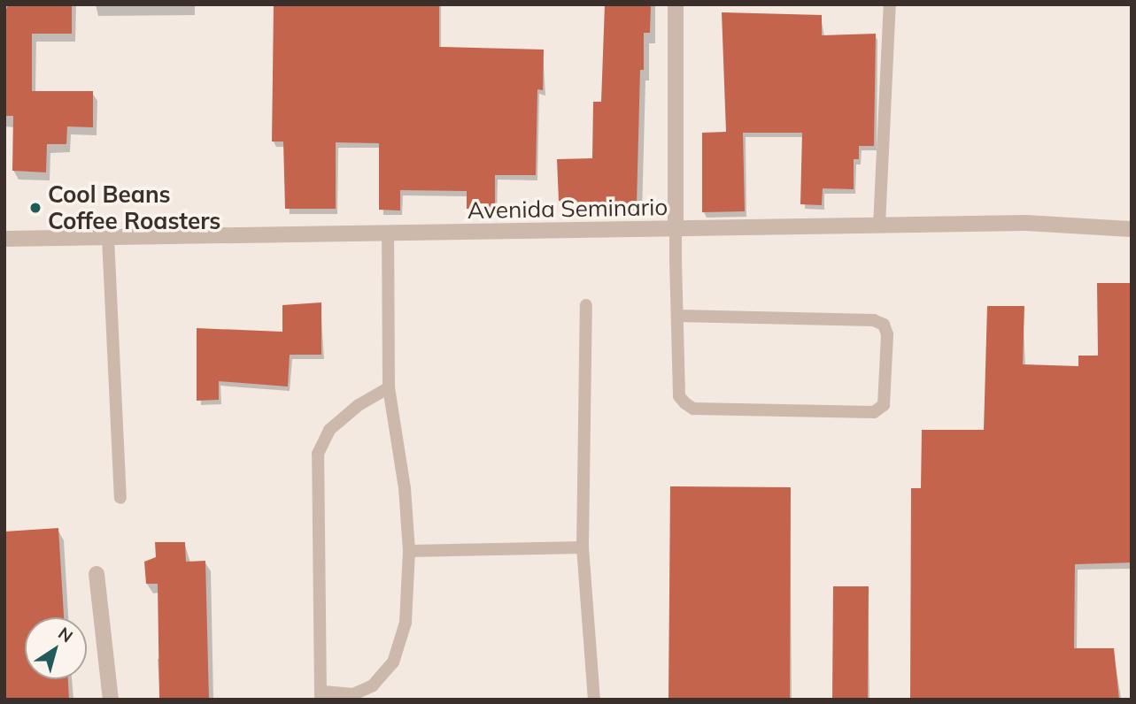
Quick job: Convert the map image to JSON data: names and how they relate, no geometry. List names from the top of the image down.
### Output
{
  "streets": {
    "street": ["Avenida Seminario"]
  },
  "places": ["Cool Beans Coffee Roasters"],
  "north": "top right"
}
